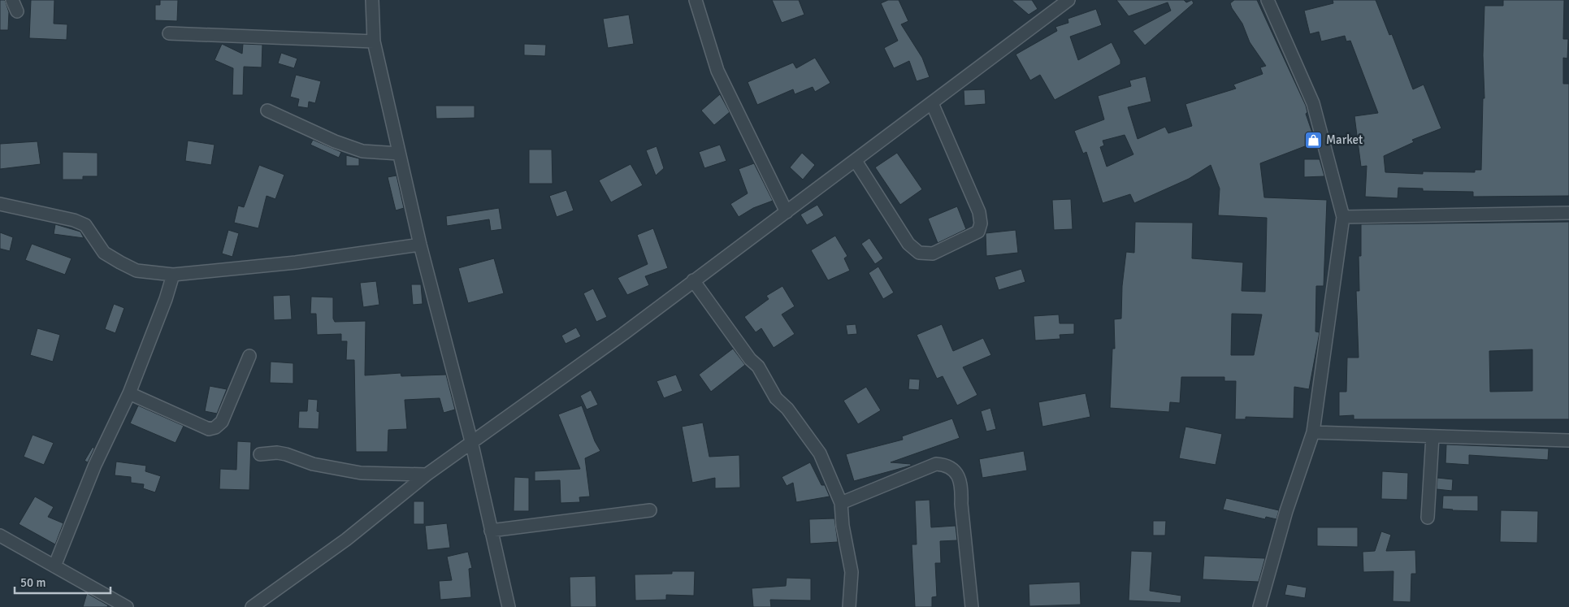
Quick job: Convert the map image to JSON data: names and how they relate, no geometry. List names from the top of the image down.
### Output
{
  "places": {
    "shop": ["Market"]
  },
  "scale_bar": "50 m"
}
